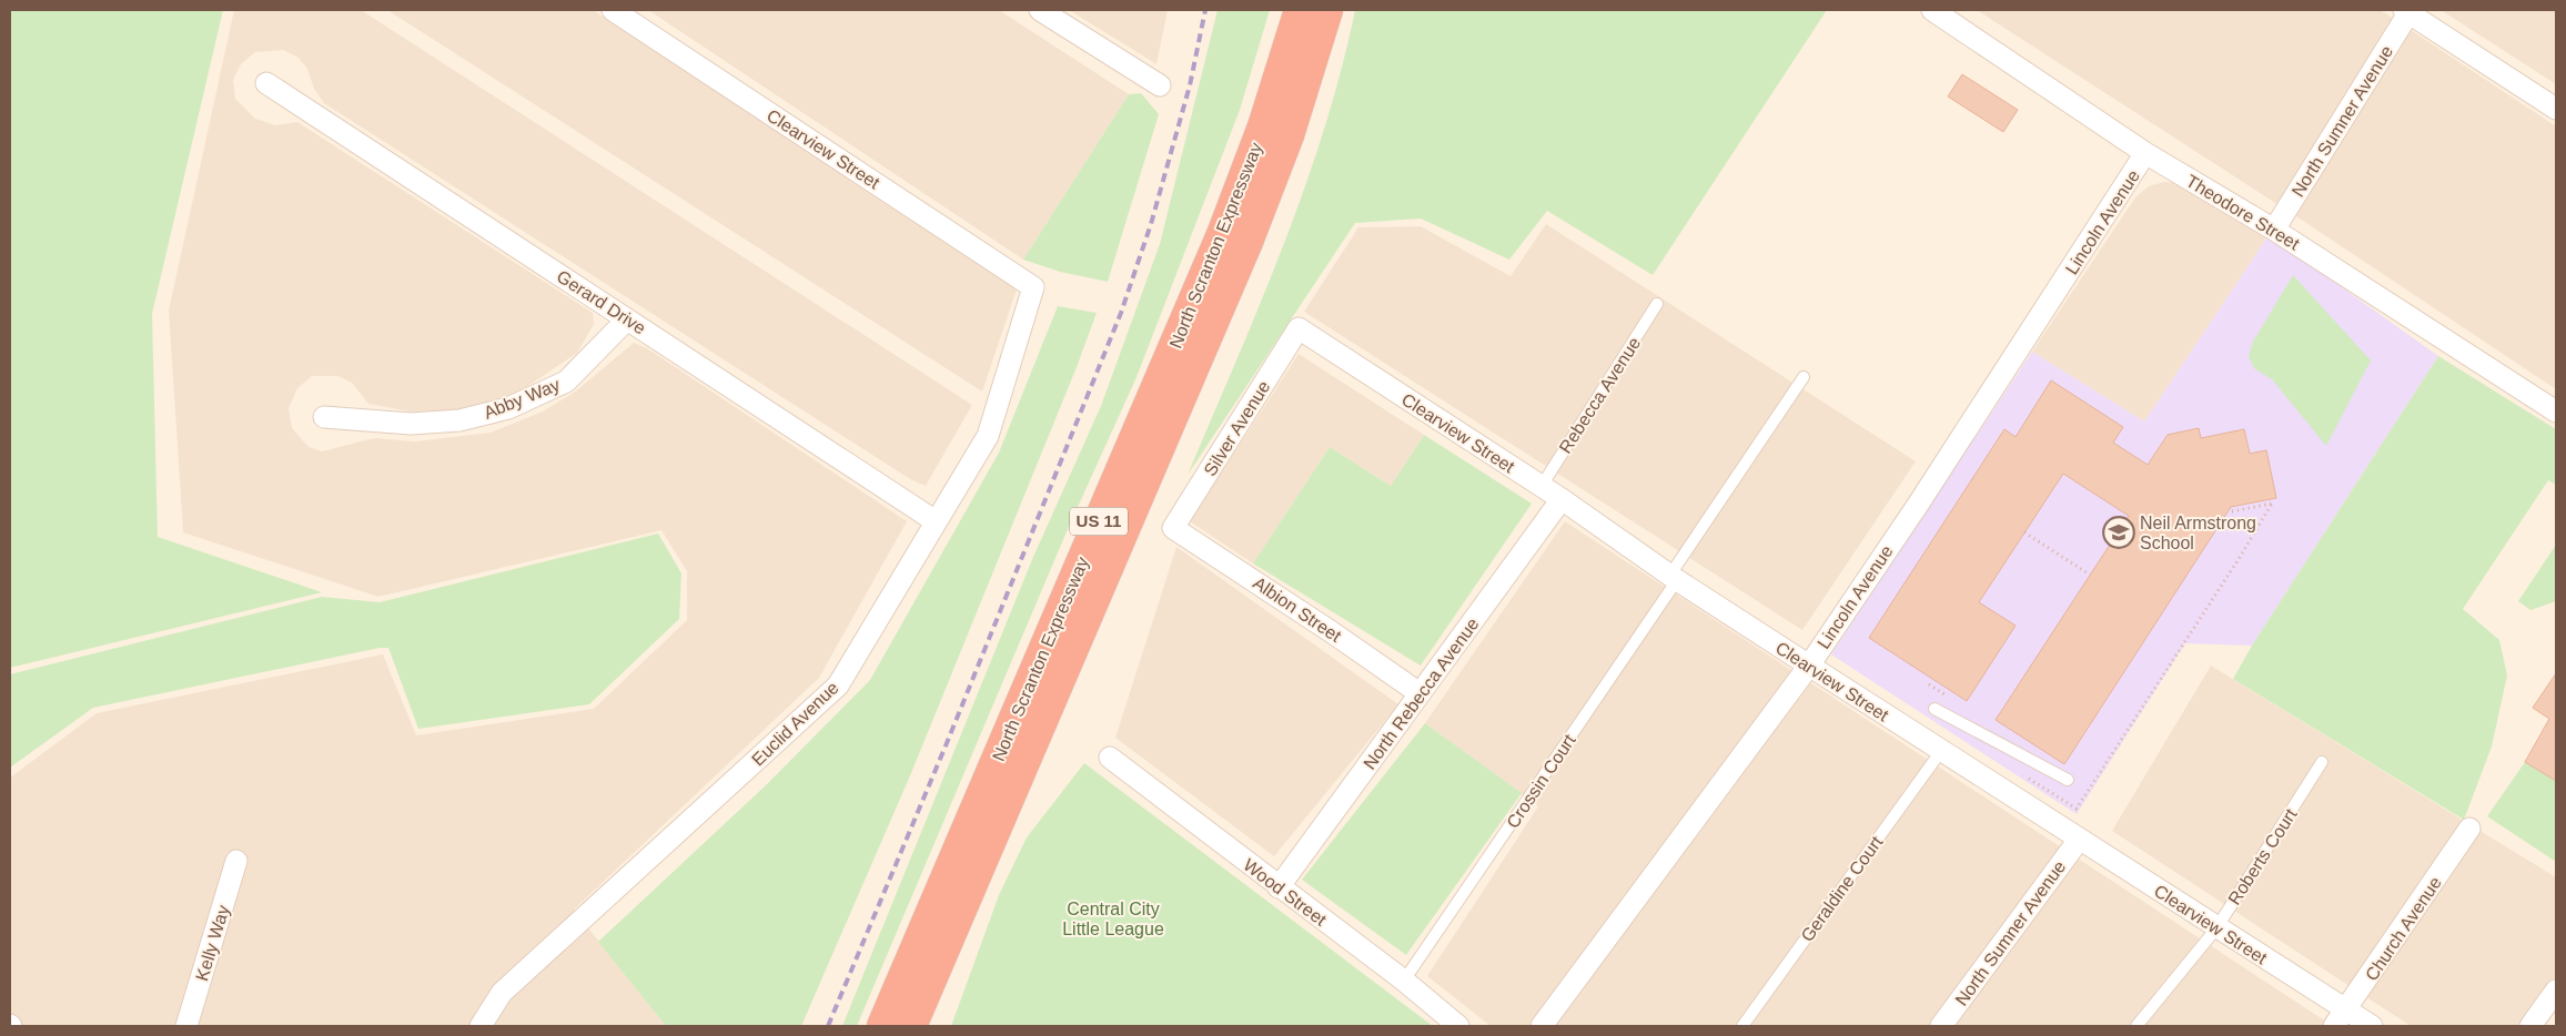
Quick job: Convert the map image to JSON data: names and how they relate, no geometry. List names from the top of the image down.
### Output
{
  "streets": {
    "highway": ["North Scranton Expressway", "US 11"],
    "street": [
      "North Sumner Avenue",
      "Clearview Street",
      "Theodore Street",
      "Lincoln Avenue",
      "Gerard Drive",
      "Abby Way",
      "Silver Avenue",
      "Albion Street",
      "North Rebecca Avenue",
      "Euclid Avenue",
      "Wood Street",
      "Church Avenue",
      "Kelly Way"
    ],
    "lane": [
      "Rebecca Avenue",
      "Crossin Court",
      "Roberts Court",
      "Geraldine Court"
    ]
  },
  "crossings": [
    ["North Sumner Avenue", "Clearview Street"],
    ["North Sumner Avenue", "Theodore Street"],
    ["Clearview Street", "Lincoln Avenue"],
    ["Clearview Street", "Rebecca Avenue"],
    ["Clearview Street", "Silver Avenue"],
    ["Clearview Street", "North Rebecca Avenue"],
    ["Clearview Street", "Euclid Avenue"],
    ["Clearview Street", "Crossin Court"],
    ["Clearview Street", "Roberts Court"],
    ["Clearview Street", "Geraldine Court"],
    ["Clearview Street", "Church Avenue"],
    ["Theodore Street", "Lincoln Avenue"],
    ["Gerard Drive", "Abby Way"],
    ["Gerard Drive", "Euclid Avenue"],
    ["Silver Avenue", "Albion Street"],
    ["Albion Street", "North Rebecca Avenue"],
    ["North Rebecca Avenue", "Wood Street"],
    ["Crossin Court", "Wood Street"]
  ],
  "parks": ["Central City Little League"],
  "places": {
    "school or university": ["Neil Armstrong School"]
  }
}
